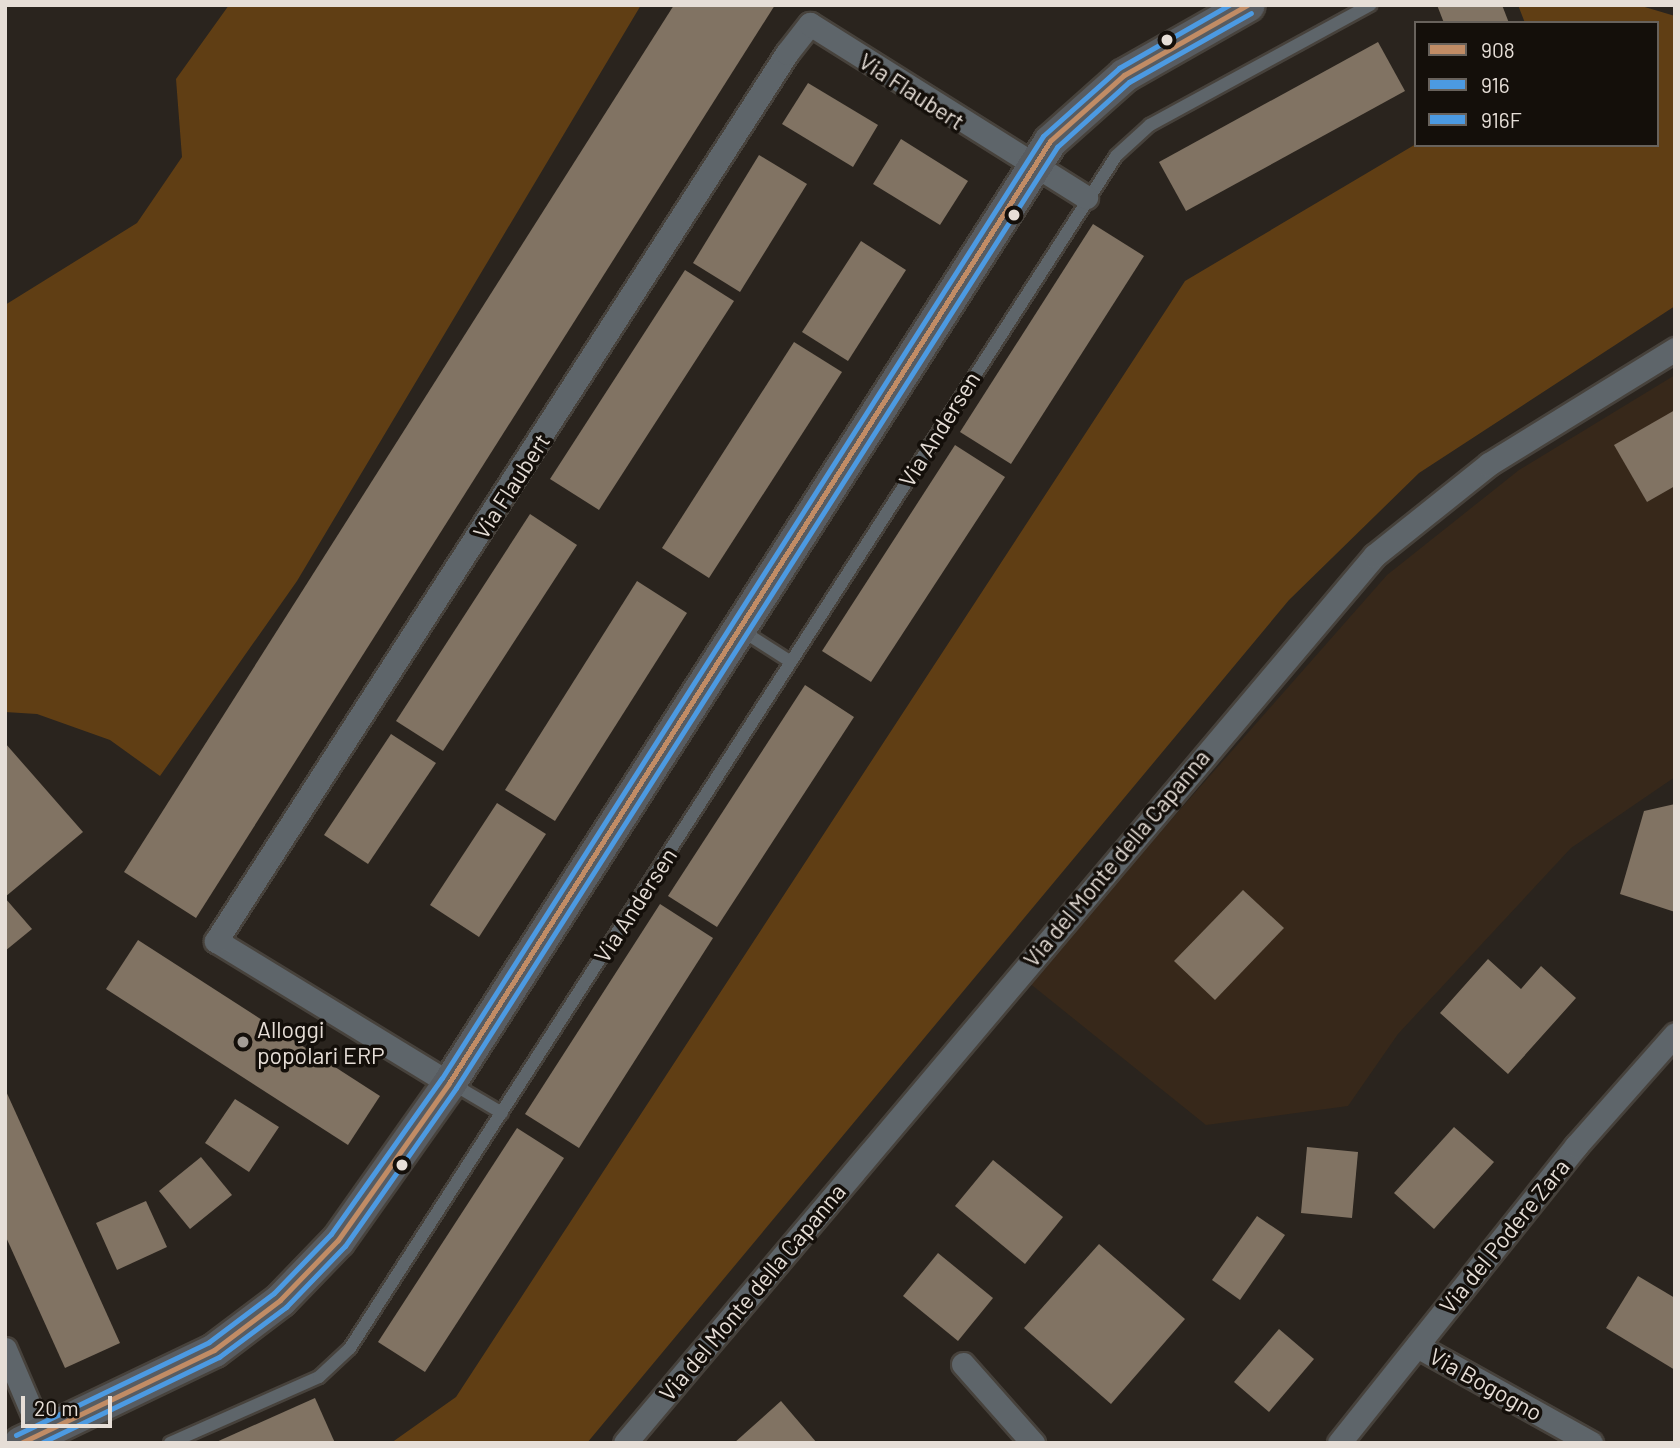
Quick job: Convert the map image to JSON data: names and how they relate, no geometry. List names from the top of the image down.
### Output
{
  "streets": {
    "street": [
      "Via Flaubert",
      "Via del Monte della Capanna",
      "Via del Podere Zara",
      "Via Bogogno"
    ],
    "lane": ["Via Andersen"]
  },
  "crossings": [
    ["Via del Podere Zara", "Via Bogogno"]
  ],
  "places": ["Alloggi popolari ERP"],
  "lines": ["transit line 908", "transit line 916F", "transit line 916"],
  "legend": ["908", "916", "916F"],
  "scale_bar": "20 m"
}
